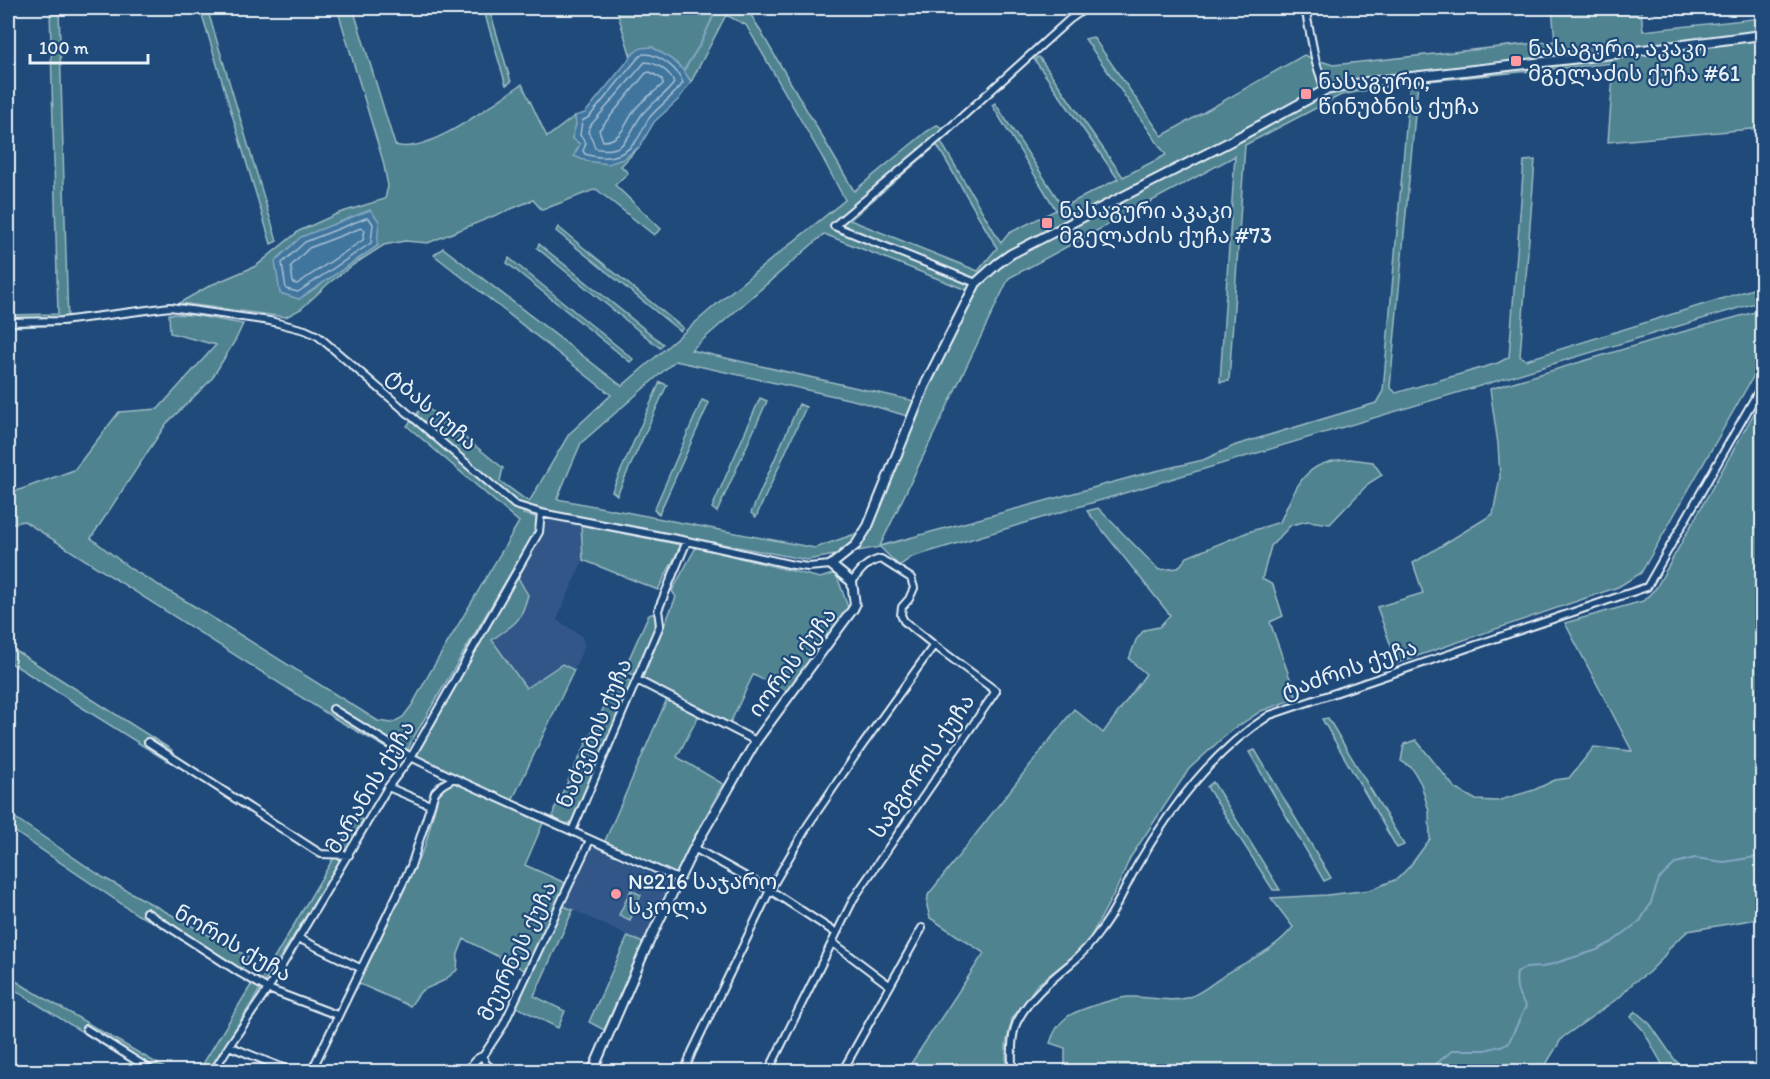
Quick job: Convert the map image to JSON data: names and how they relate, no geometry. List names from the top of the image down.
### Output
{
  "streets": {
    "street": [
      "ტბას ქუჩა",
      "იორის ქუჩა",
      "ტაძრის ქუჩა",
      "ნაძვების ქუჩა",
      "სამგორის ქუჩა",
      "მარანის ქუჩა",
      "ნორის ქუჩა",
      "მეურნეს ქუჩა"
    ]
  },
  "crossings": [
    ["ტბას ქუჩა", "ნაძვების ქუჩა"],
    ["ტბას ქუჩა", "მარანის ქუჩა"],
    ["იორის ქუჩა", "ნაძვების ქუჩა"],
    ["იორის ქუჩა", "სამგორის ქუჩა"],
    ["ნაძვების ქუჩა", "მეურნეს ქუჩა"],
    ["მარანის ქუჩა", "ნორის ქუჩა"]
  ],
  "places": {
    "transit": ["ნასაგური, აკაკი მგელაძის ქუჩა #61", "ნასაგური, წინუბნის ქუჩა", "ნასაგური აკაკი მგელაძის ქუჩა #73"],
    "other": ["№216 საჯარო სკოლა"]
  },
  "scale_bar": "100 m"
}
